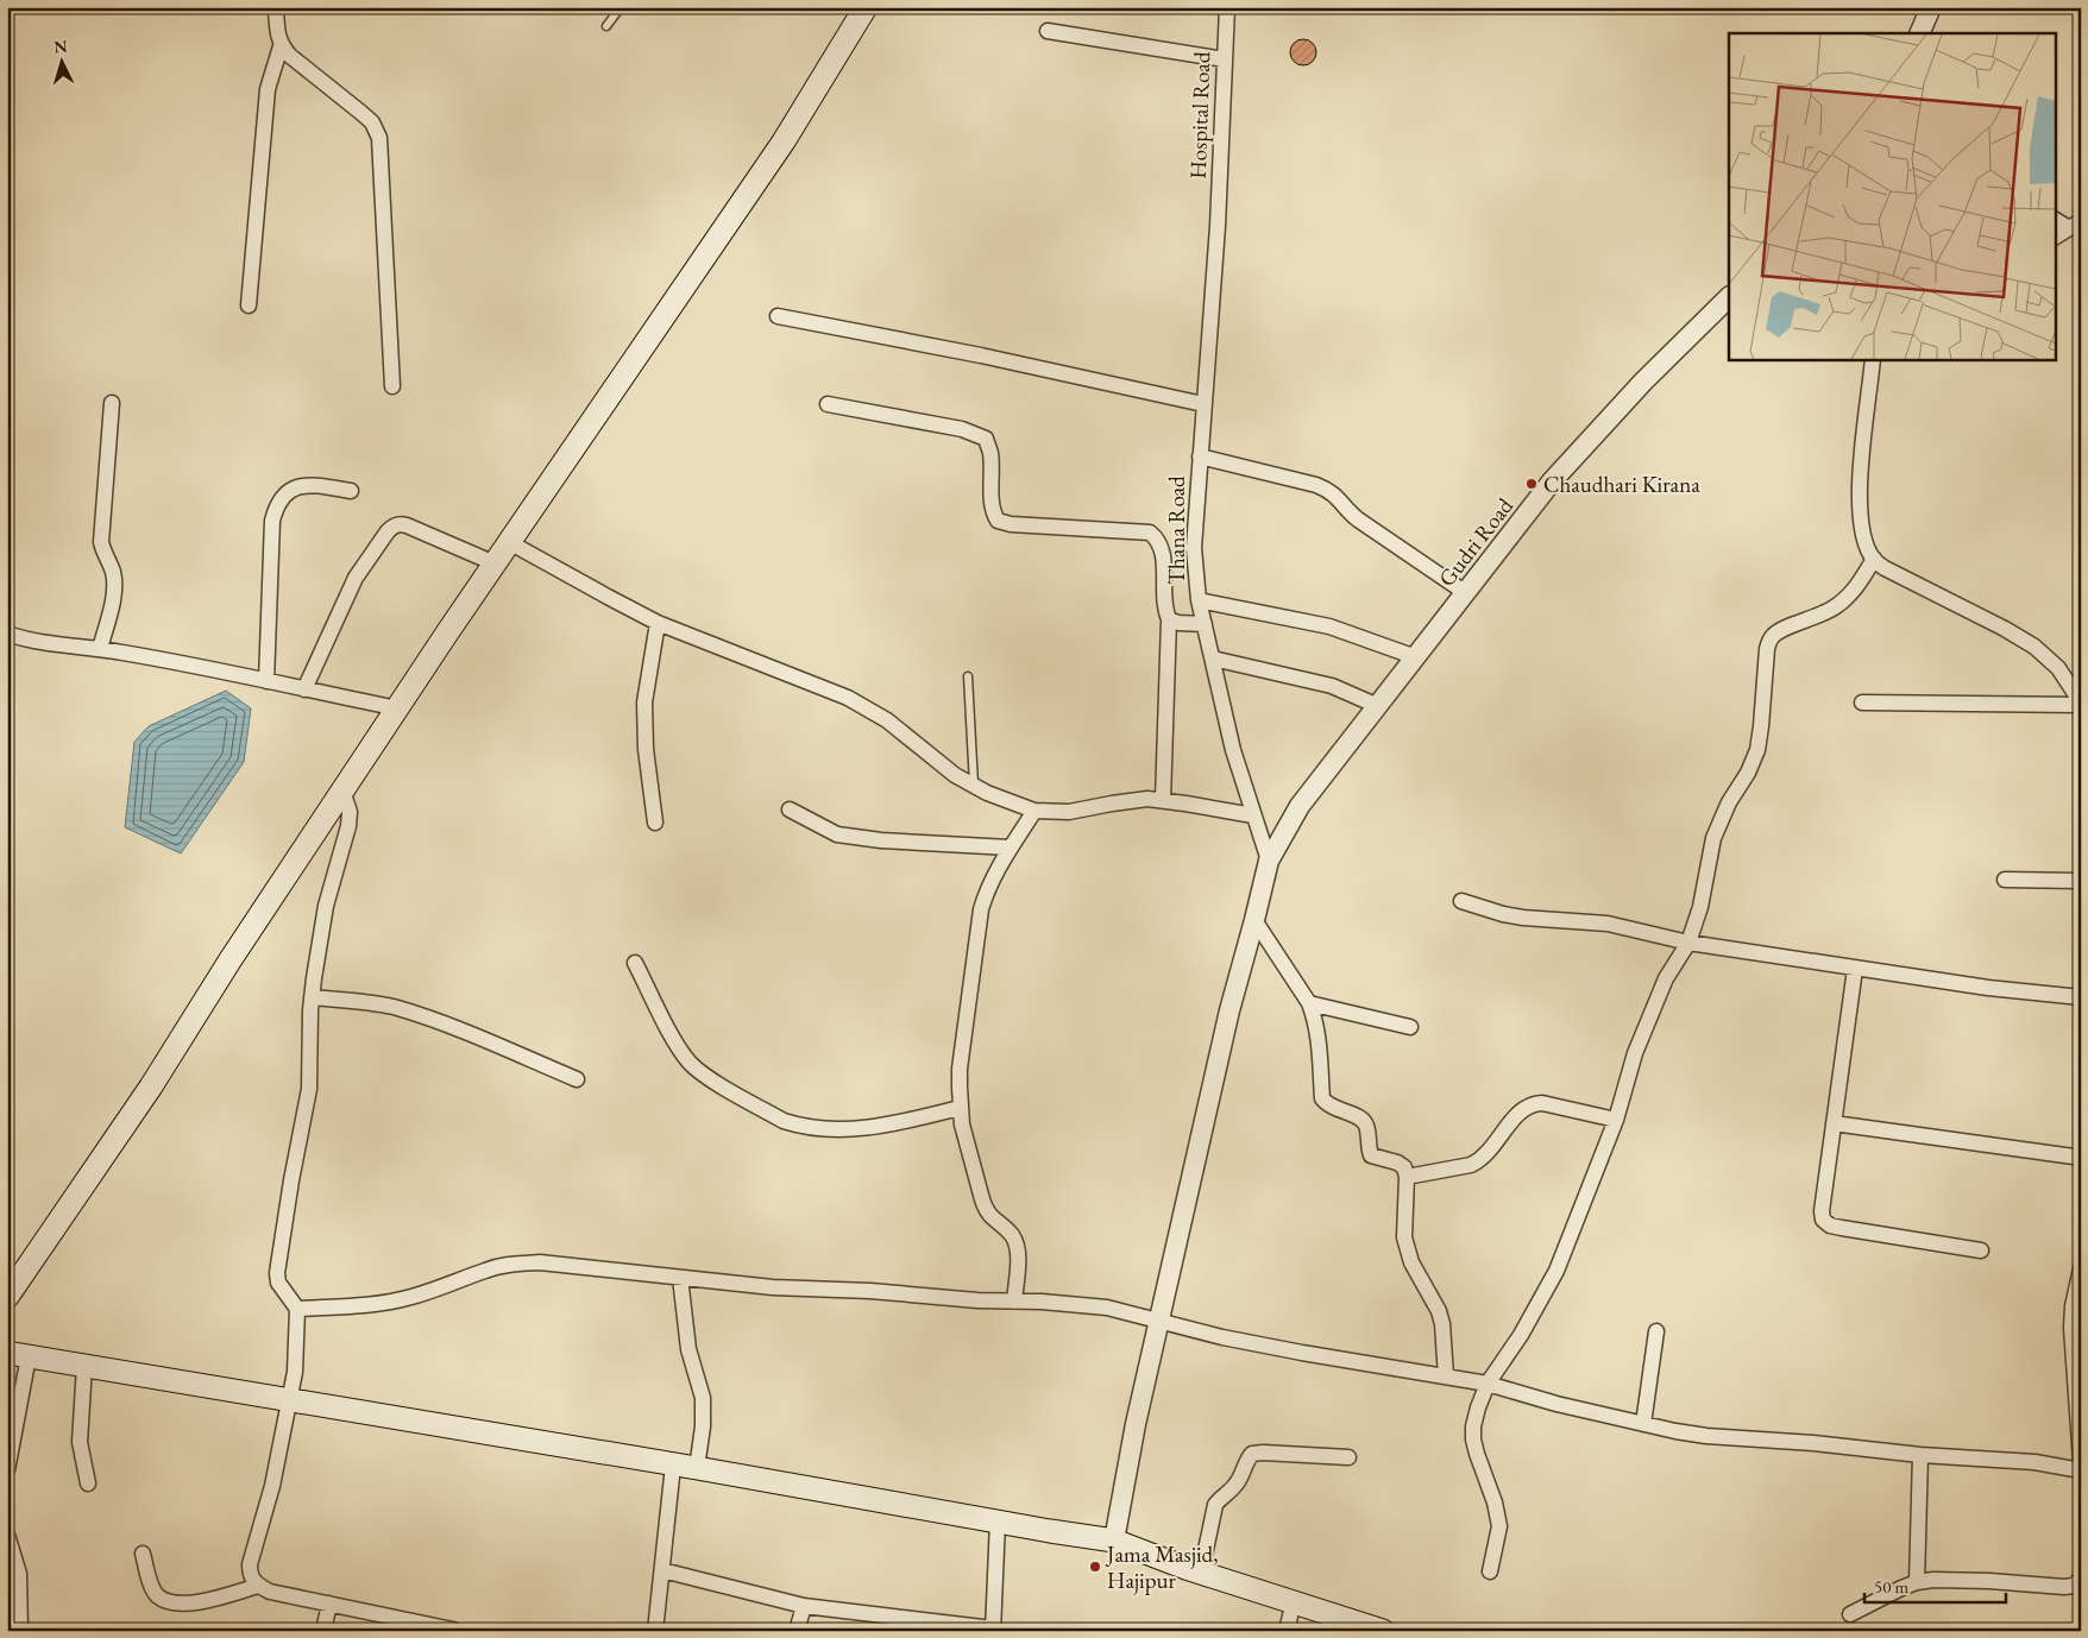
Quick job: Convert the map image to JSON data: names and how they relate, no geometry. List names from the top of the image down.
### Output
{
  "streets": {
    "street": ["Hospital Road", "Thana Road", "Gudri Road"]
  },
  "crossings": [
    ["Hospital Road", "Thana Road"],
    ["Thana Road", "Gudri Road"]
  ],
  "places": ["Chaudhari Kirana", "Jama Masjid, Hajipur"],
  "scale_bar": "50 m",
  "north": "top"
}
